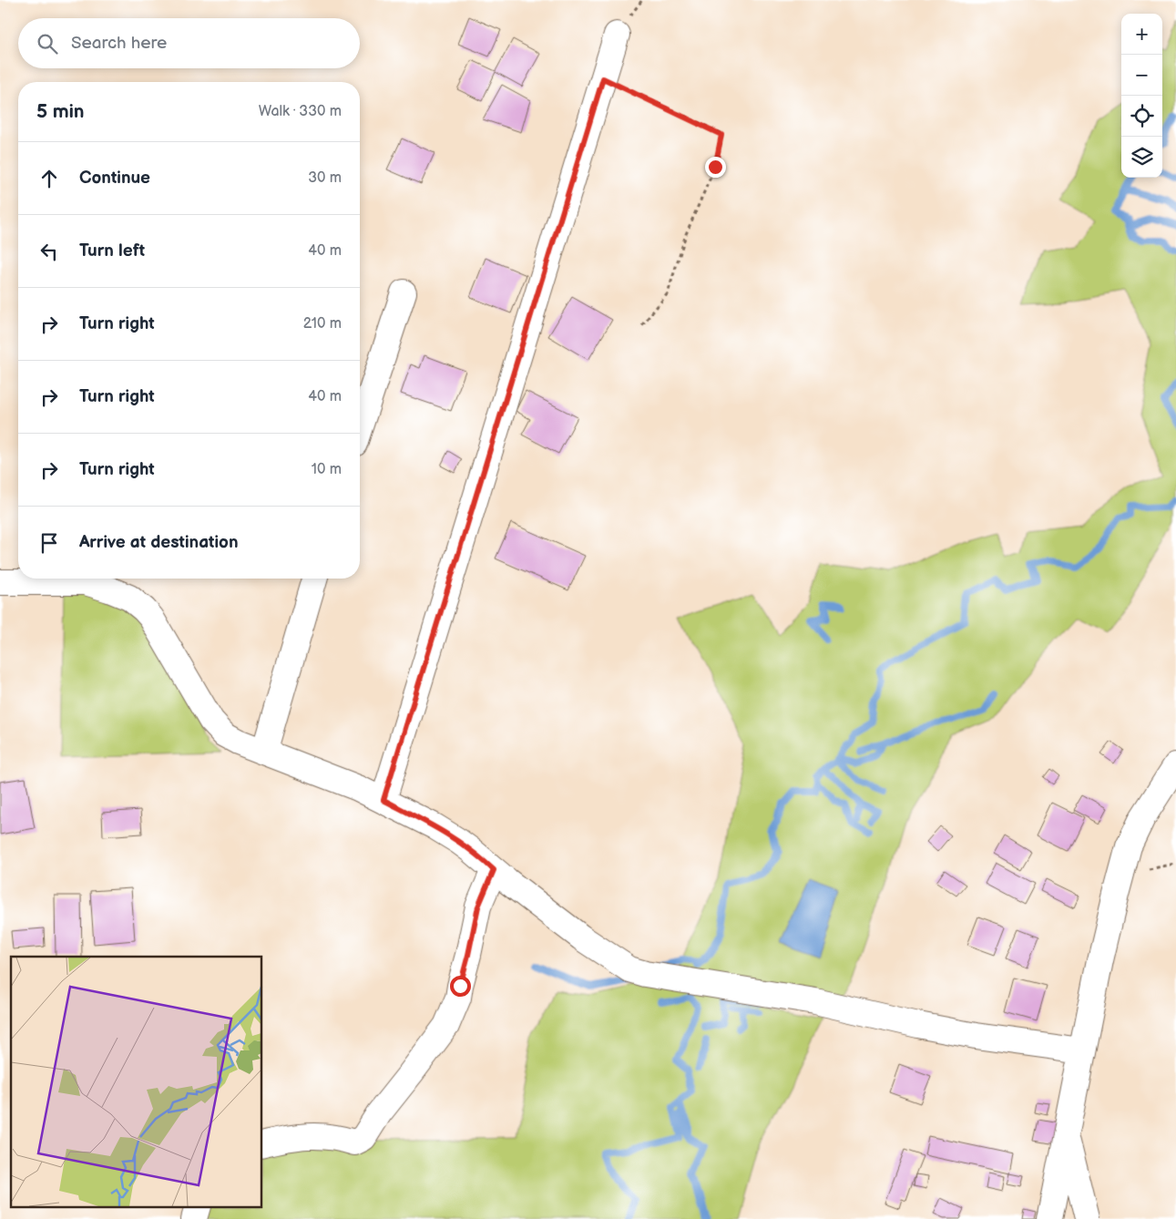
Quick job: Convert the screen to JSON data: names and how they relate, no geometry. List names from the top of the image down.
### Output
{
  "page": {
    "map_buttons": ["+", "−"],
    "search": "Search here",
    "heading": ["5 min", "Walk · 330 m"],
    "list": [
      ["Continue", "30 m"],
      ["Turn left", "40 m"],
      ["Turn right", "210 m"],
      ["Turn right", "40 m"],
      ["Turn right", "10 m"],
      "Arrive at destination"
    ]
  }
}
